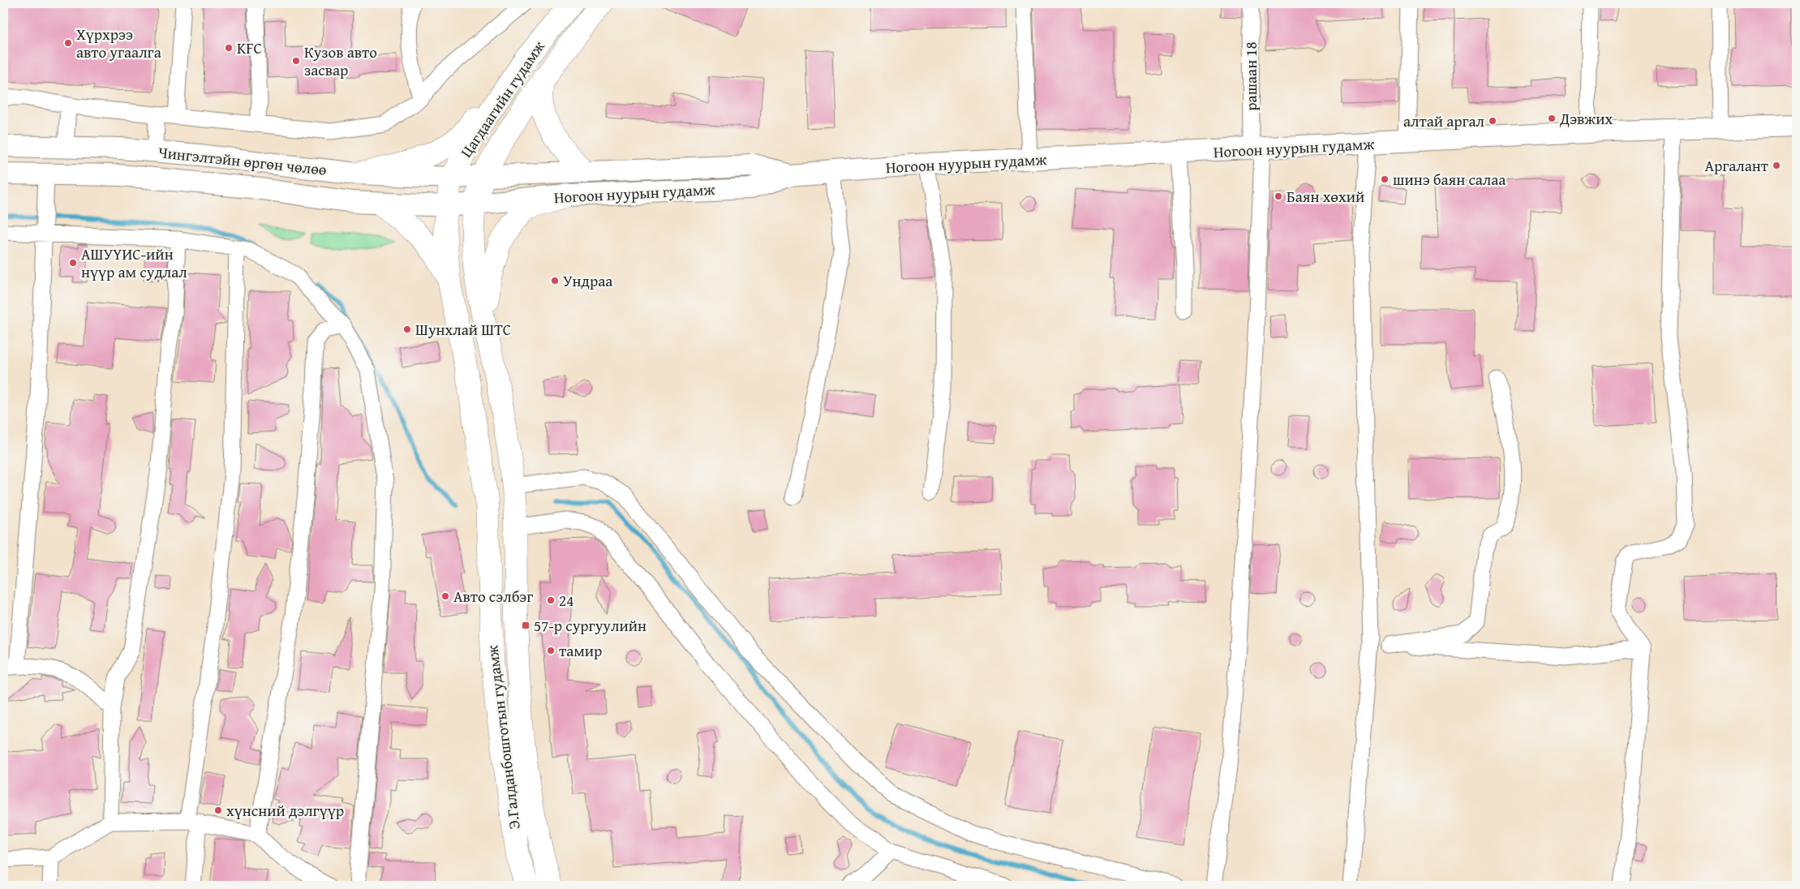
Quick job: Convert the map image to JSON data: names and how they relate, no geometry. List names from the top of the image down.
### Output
{
  "streets": {
    "main road": [
      "Цагдаагийн гудамж",
      "Ногоон нуурын гудамж",
      "Чингэлтэйн өргөн чөлөө",
      "Э.Галданбошготын гудамж"
    ],
    "street": ["рашаан 18"]
  },
  "crossings": [
    ["рашаан 18", "Ногоон нуурын гудамж"],
    ["Цагдаагийн гудамж", "Ногоон нуурын гудамж"],
    ["Цагдаагийн гудамж", "Чингэлтэйн өргөн чөлөө"],
    ["Цагдаагийн гудамж", "Э.Галданбошготын гудамж"],
    ["Ногоон нуурын гудамж", "Чингэлтэйн өргөн чөлөө"],
    ["Ногоон нуурын гудамж", "Э.Галданбошготын гудамж"],
    ["Чингэлтэйн өргөн чөлөө", "Э.Галданбошготын гудамж"]
  ],
  "places": {
    "other": [
      "Хүрхрээ авто угаалга",
      "KFC",
      "Кузов авто засвар",
      "Дэвжих",
      "алтай аргал",
      "Аргалант",
      "шинэ баян салаа",
      "Баян хөхий",
      "АШУҮИС-ийн нүүр ам судлал",
      "Ундраа",
      "Шунхлай ШТС",
      "Авто сэлбэг",
      "24",
      "тамир",
      "хүнсний дэлгүүр"
    ],
    "transit": ["57-р сургуулийн"]
  }
}
